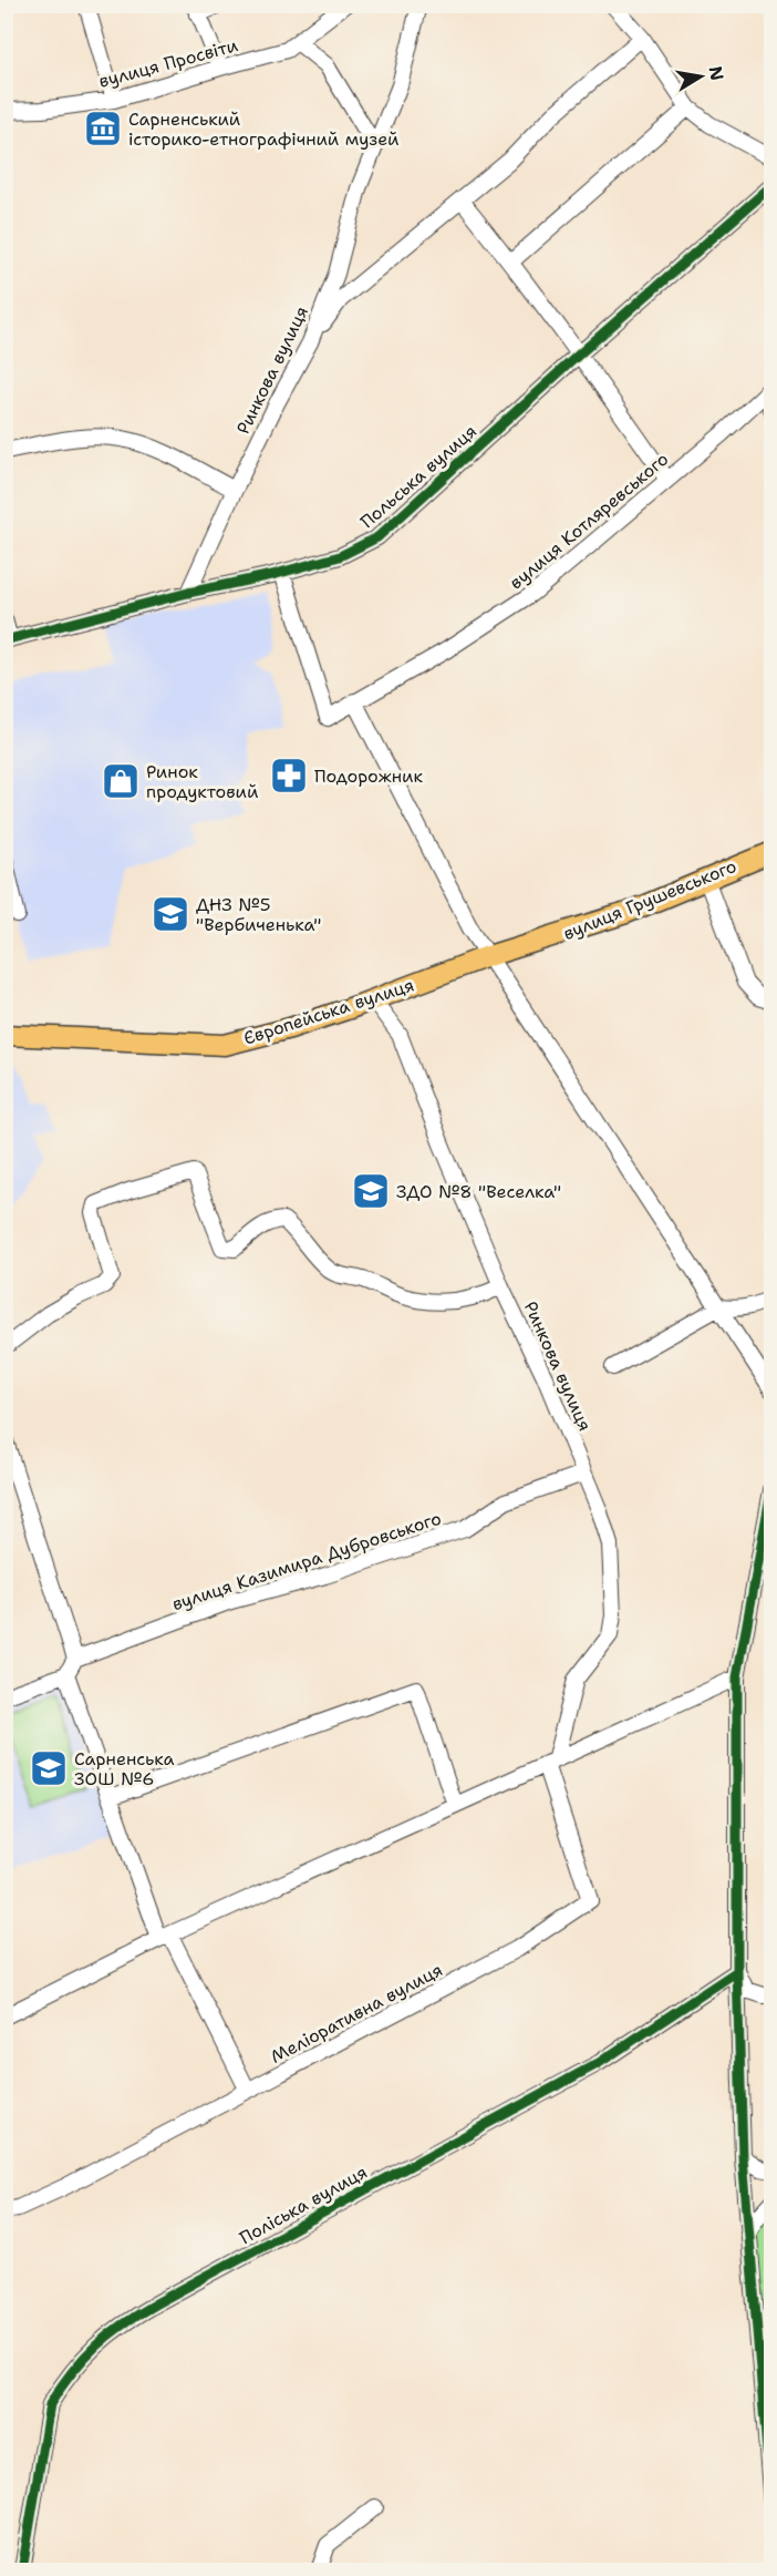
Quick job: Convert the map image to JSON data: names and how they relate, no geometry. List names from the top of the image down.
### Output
{
  "streets": {
    "main road": ["вулиця Грушевського", "Європейська вулиця"],
    "street": [
      "вулиця Просвіти",
      "Ринкова вулиця",
      "Польська вулиця",
      "вулиця Котляревського",
      "вулиця Казимира Дубровського",
      "Меліоративна вулиця",
      "Поліська вулиця"
    ]
  },
  "crossings": [
    ["Ринкова вулиця", "Польська вулиця"],
    ["Ринкова вулиця", "Європейська вулиця"],
    ["Ринкова вулиця", "вулиця Казимира Дубровського"],
    ["Ринкова вулиця", "Меліоративна вулиця"],
    ["вулиця Грушевського", "Європейська вулиця"]
  ],
  "places": {
    "museum": ["Сарненський історико-етнографічний музей"],
    "pharmacy": ["Подорожник"],
    "shop": ["Ринок продуктовий"],
    "school or university": ["ДНЗ №5 \"Вербиченька\"", "ЗДО №8 \"Веселка\"", "Сарненська ЗОШ №6"]
  },
  "north": "right"
}
